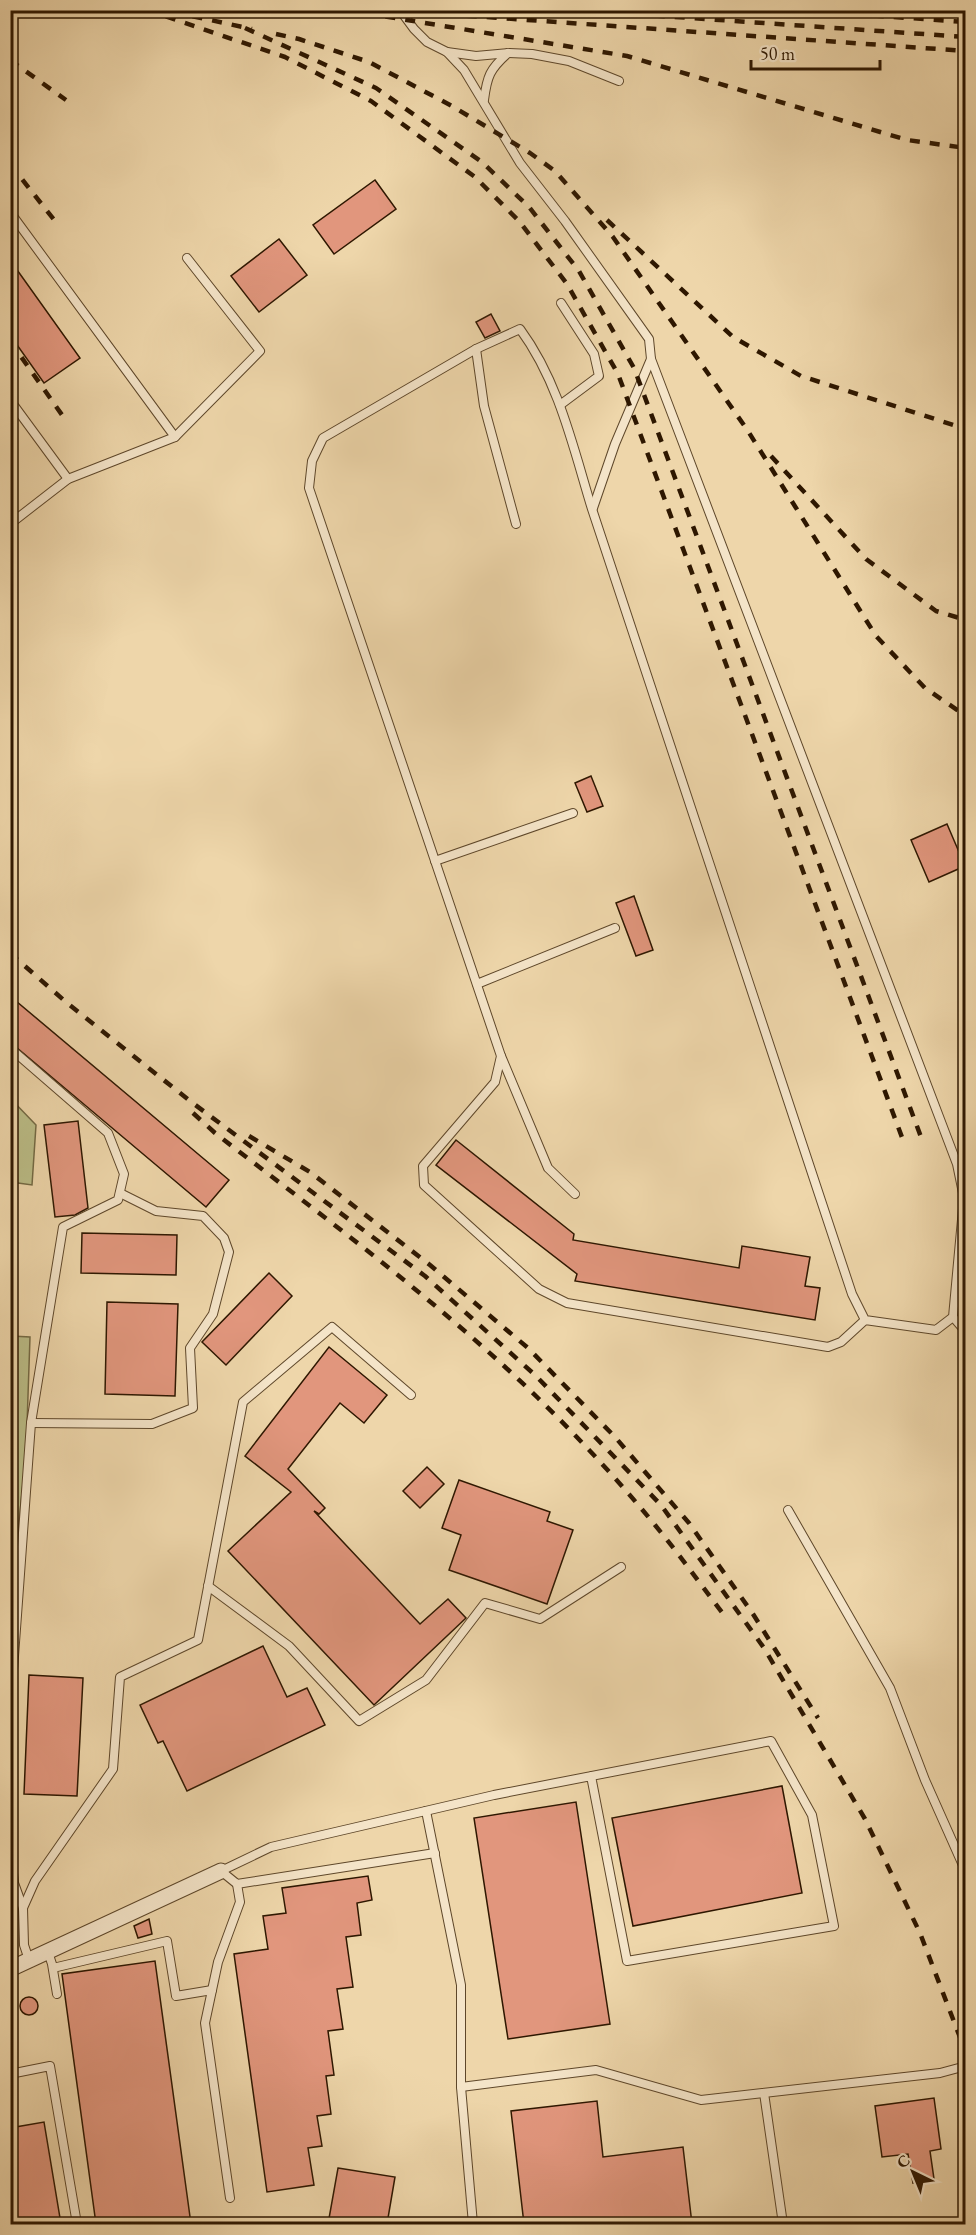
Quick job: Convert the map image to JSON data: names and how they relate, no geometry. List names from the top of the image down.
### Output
{
  "scale_bar": "50 m",
  "north": "top left"
}
